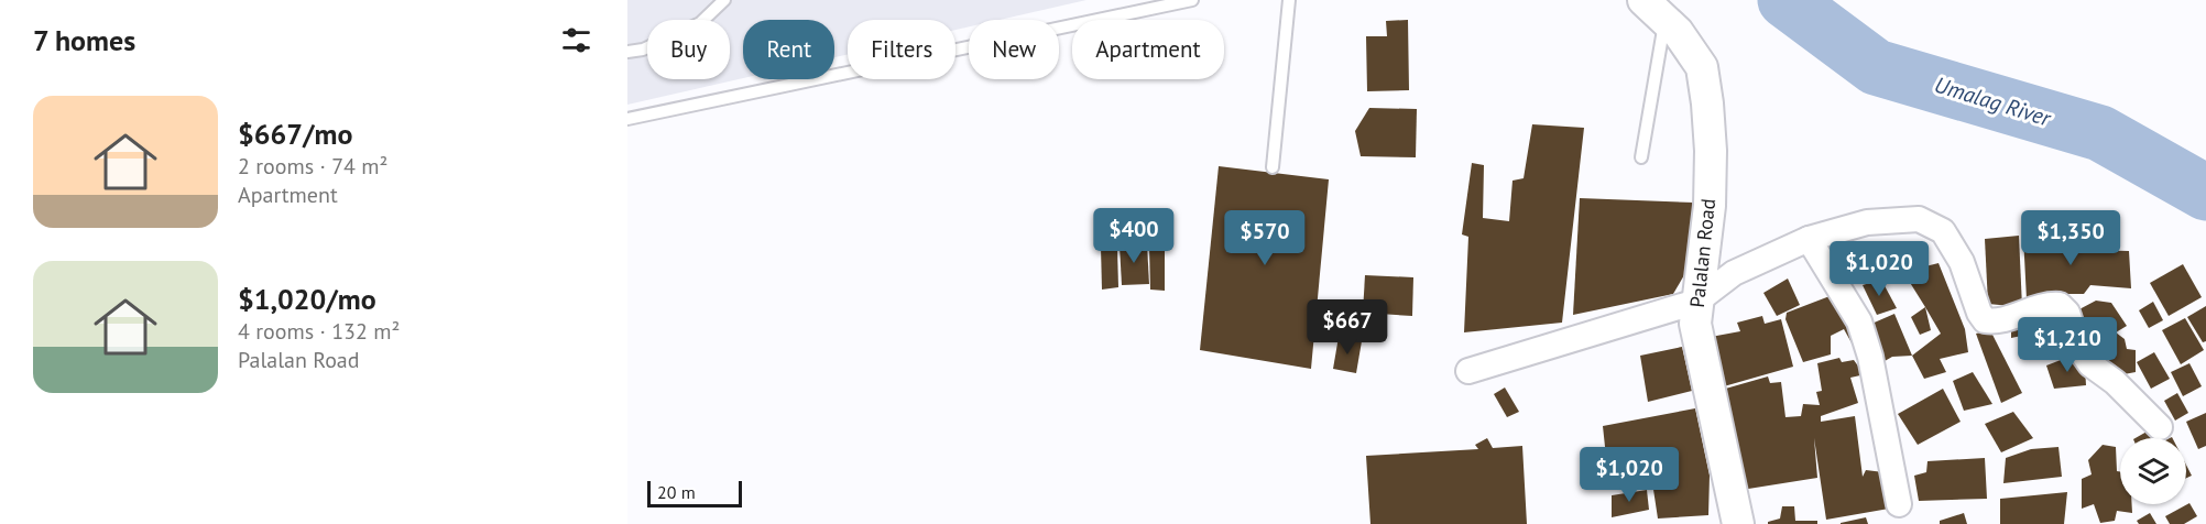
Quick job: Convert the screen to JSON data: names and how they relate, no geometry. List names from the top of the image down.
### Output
{
  "streets": {
    "street": ["Palalan Road"]
  },
  "water": ["Umalag River"],
  "scale_bar": "20 m",
  "page": {
    "heading": "7 homes",
    "chip": [
      "Buy",
      "Rent",
      "Filters",
      "New",
      "Apartment"
    ],
    "list": [
      {
        "name": "$667/mo",
        "note": "2 rooms · 74 m² · Apartment"
      },
      {
        "name": "$1,020/mo",
        "note": "4 rooms · 132 m² · Palalan Road"
      }
    ],
    "price": [
      "$400",
      "$570",
      "$1,350",
      "$1,020",
      "$667",
      "$1,210",
      "$1,020"
    ],
    "scale": "20 m"
  }
}
